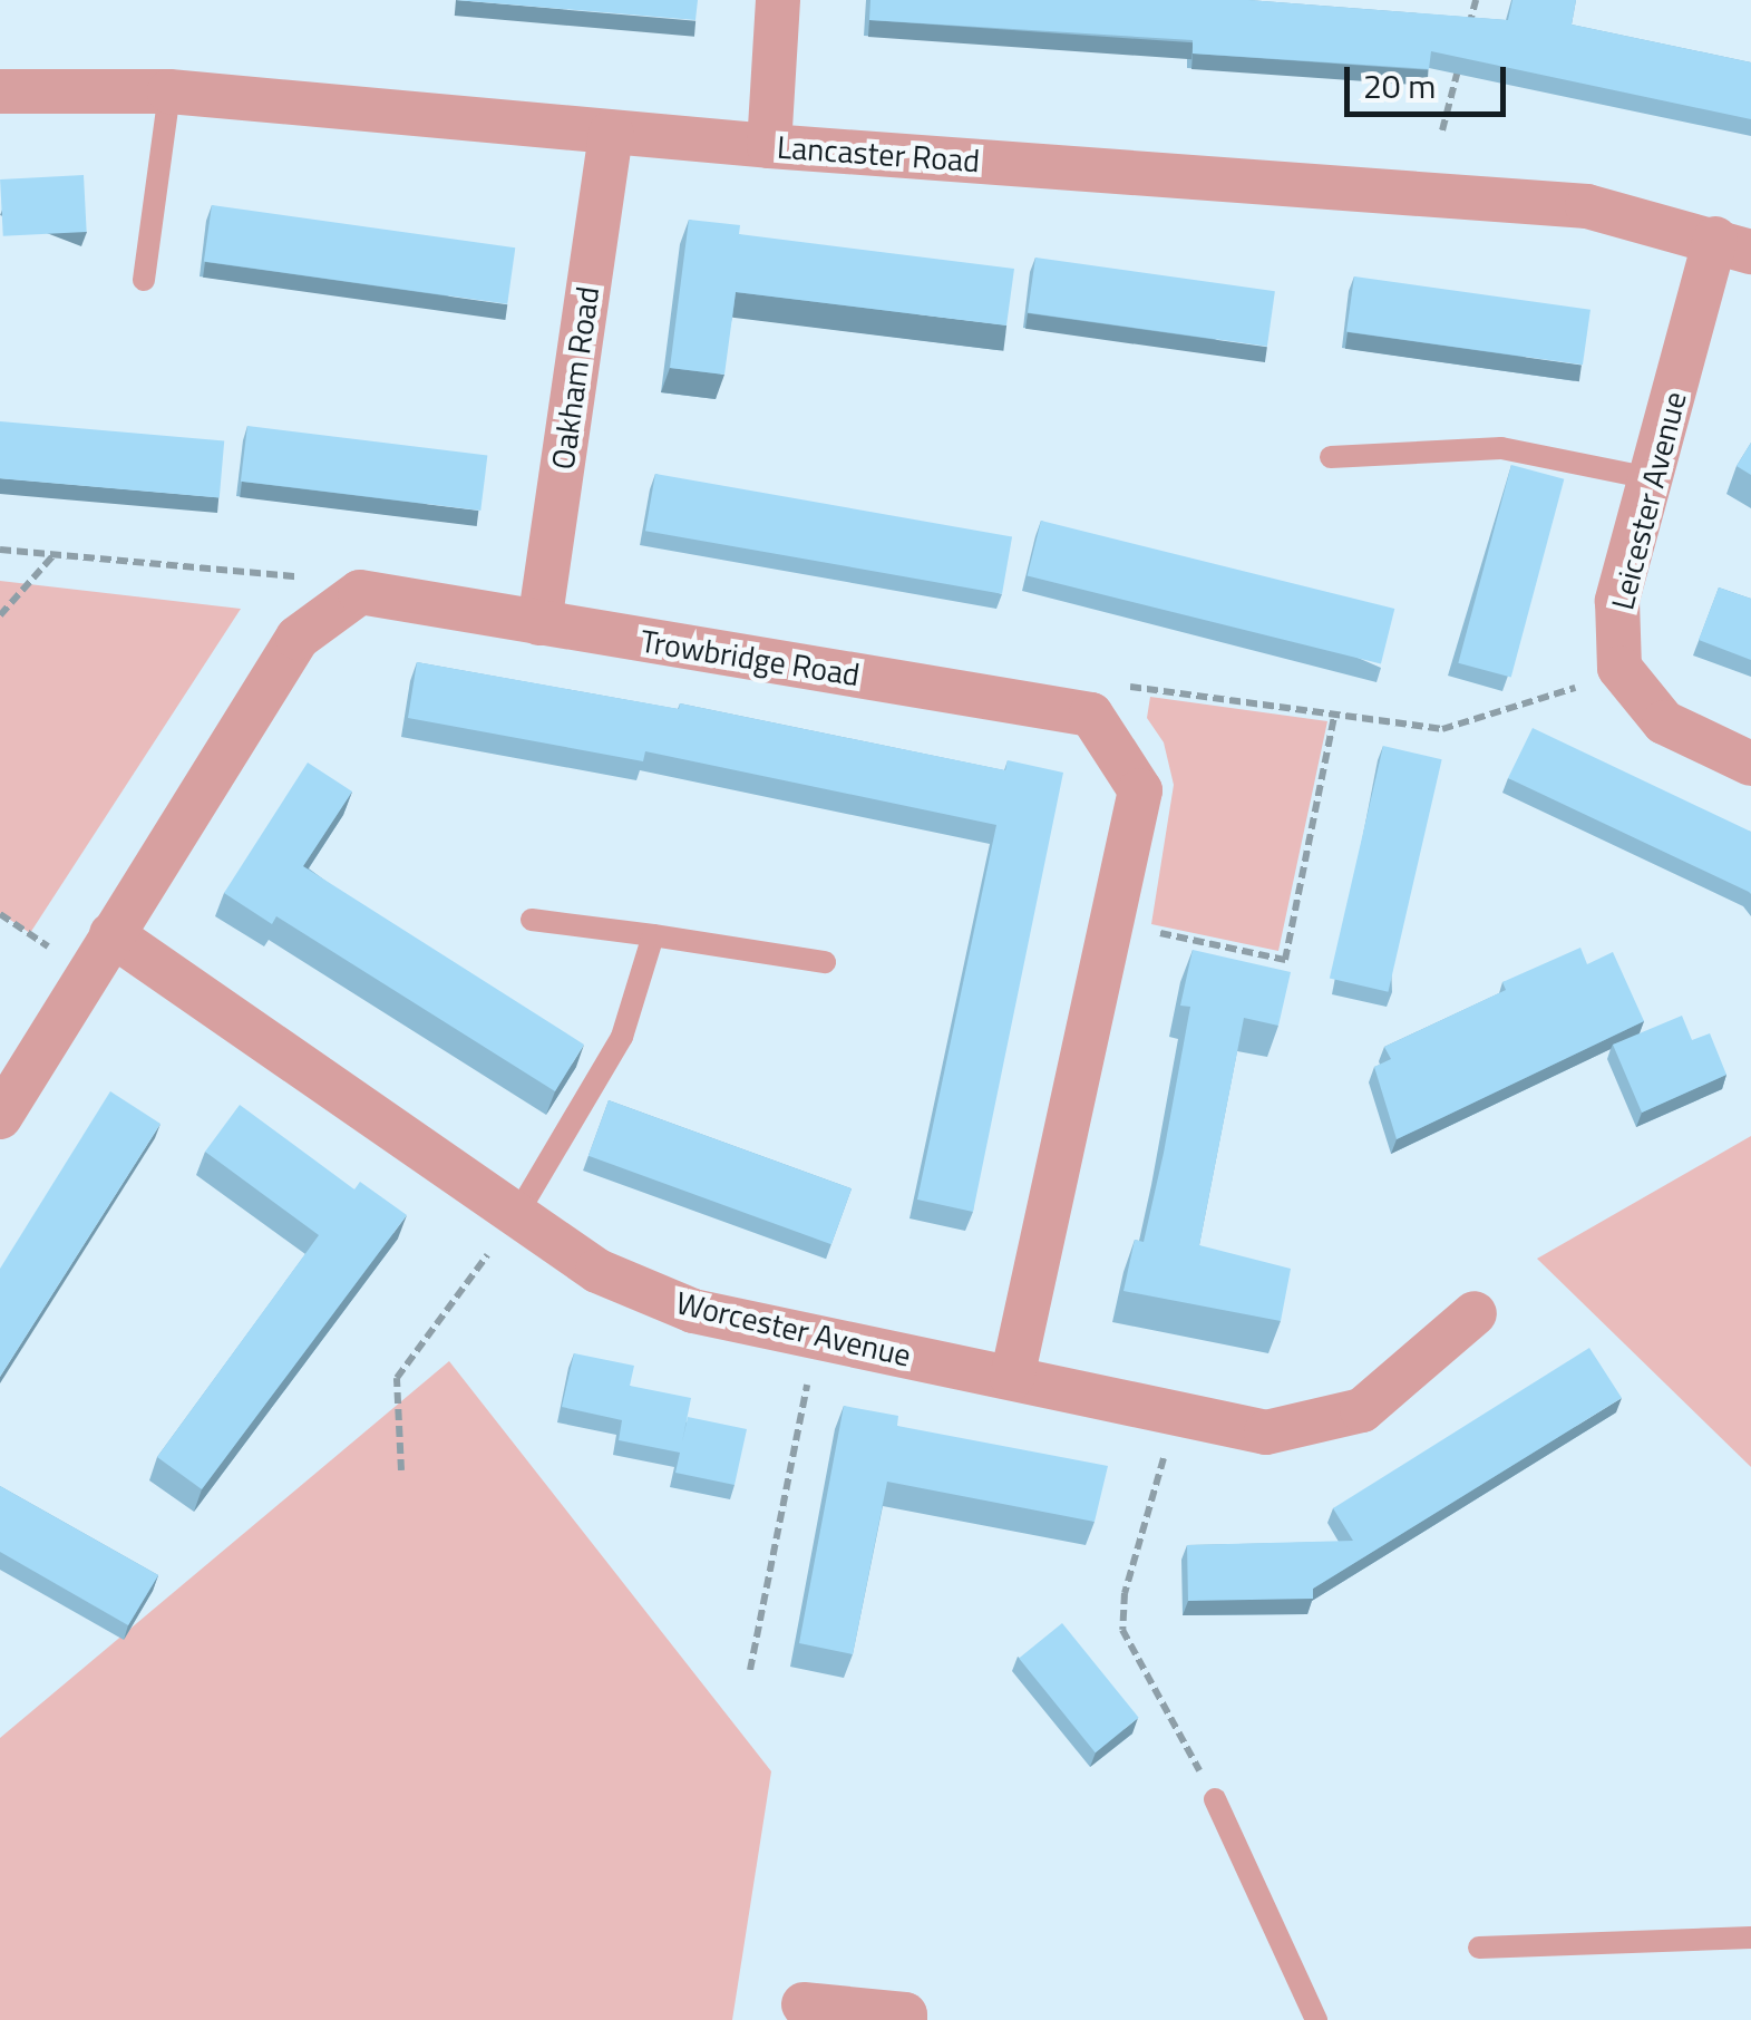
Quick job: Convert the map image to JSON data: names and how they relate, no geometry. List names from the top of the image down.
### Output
{
  "streets": {
    "street": [
      "Lancaster Road",
      "Oakham Road",
      "Leicester Avenue",
      "Trowbridge Road",
      "Worcester Avenue"
    ]
  },
  "crossings": [
    ["Lancaster Road", "Oakham Road"],
    ["Lancaster Road", "Leicester Avenue"],
    ["Oakham Road", "Trowbridge Road"],
    ["Trowbridge Road", "Worcester Avenue"]
  ],
  "scale_bar": "20 m"
}
